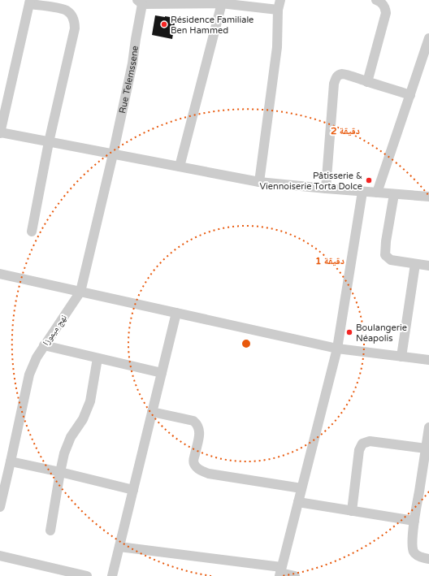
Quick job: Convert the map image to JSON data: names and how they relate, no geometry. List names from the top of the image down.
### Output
{
  "streets": {
    "street": ["Rue Telemssene", "نهج ميموزا"]
  },
  "crossings": [
    ["Rue Telemssene", "نهج ميموزا"]
  ],
  "places": ["Résidence Familiale Ben Hammed", "Pâtisserie & Viennoiserie Torta Dolce", "Boulangerie Néapolis"],
  "rings": ["2 دقيقة", "1 دقيقة"]
}
